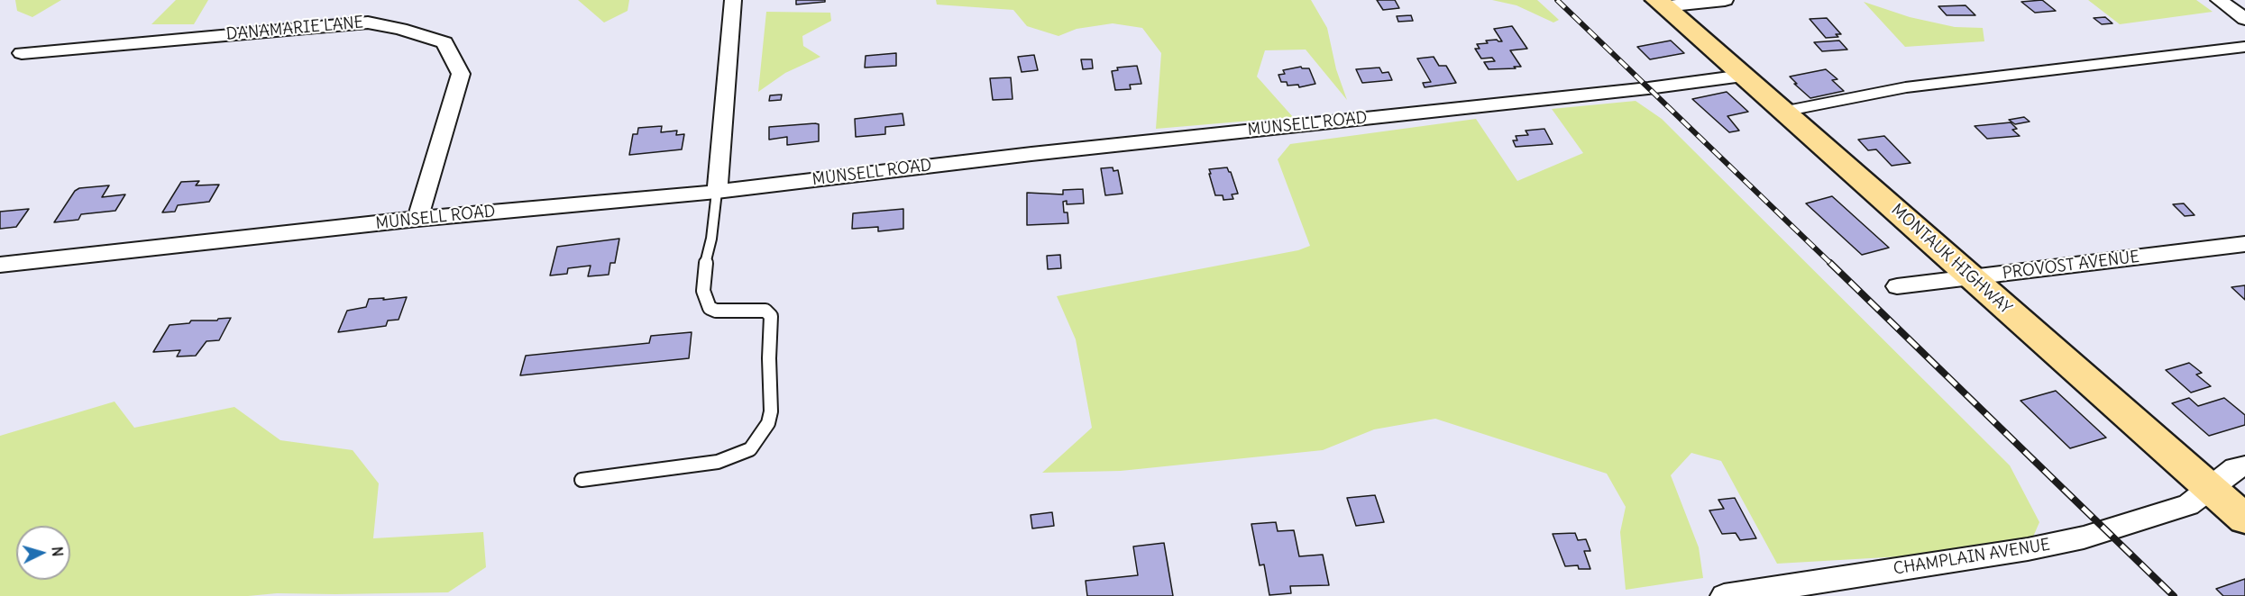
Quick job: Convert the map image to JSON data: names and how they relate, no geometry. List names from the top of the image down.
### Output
{
  "streets": {
    "main road": ["MONTAUK HIGHWAY"],
    "street": [
      "DANAMARIE LANE",
      "MUNSELL ROAD",
      "PROVOST AVENUE",
      "CHAMPLAIN AVENUE"
    ]
  },
  "crossings": [
    ["DANAMARIE LANE", "MUNSELL ROAD"],
    ["MUNSELL ROAD", "MONTAUK HIGHWAY"],
    ["MONTAUK HIGHWAY", "PROVOST AVENUE"],
    ["MONTAUK HIGHWAY", "CHAMPLAIN AVENUE"]
  ],
  "north": "right"
}
